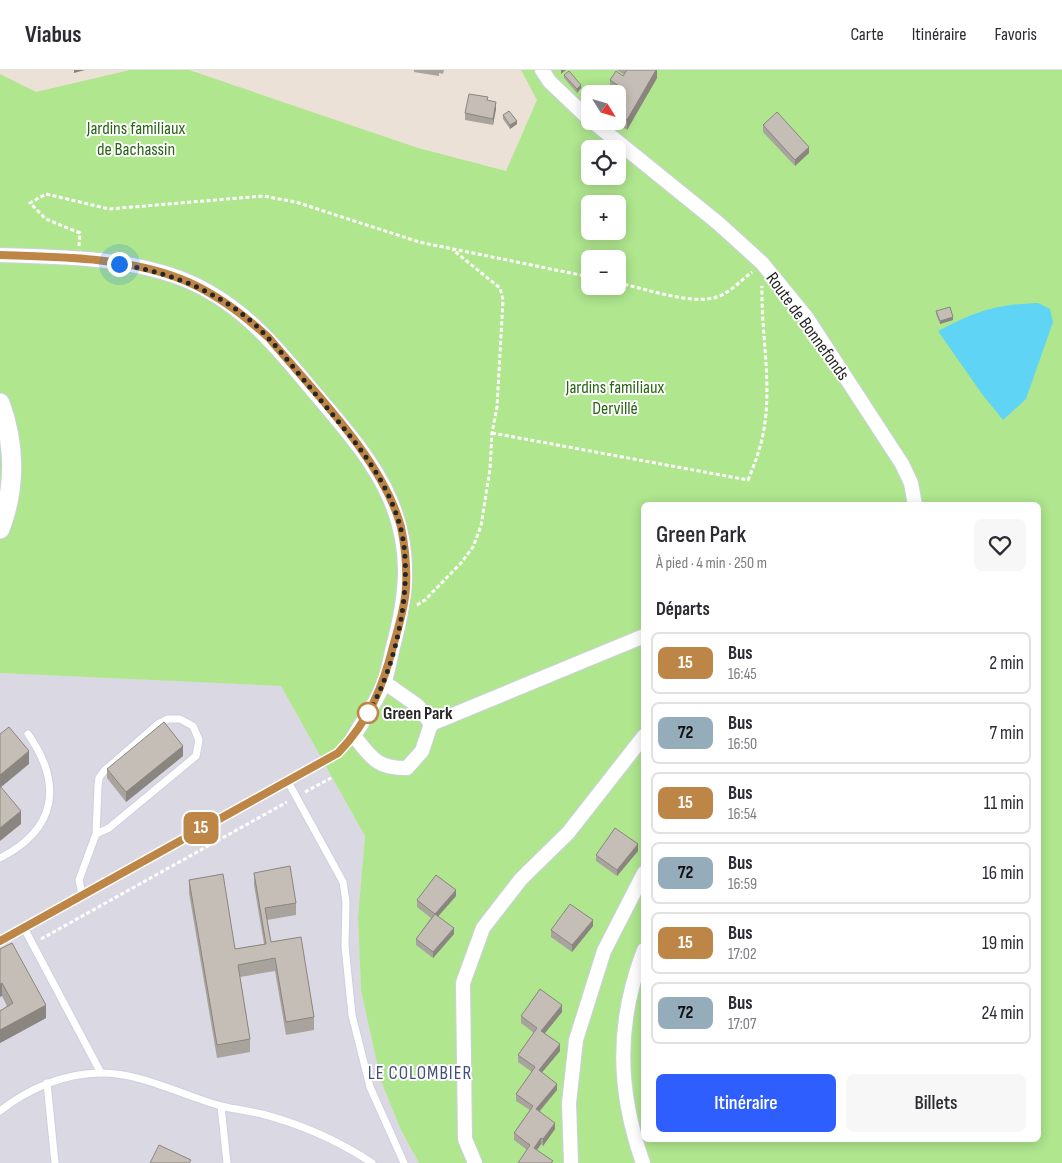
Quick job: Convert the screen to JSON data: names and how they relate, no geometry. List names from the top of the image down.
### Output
{
  "streets": {
    "street": ["Route de Bonnefonds"]
  },
  "districts": ["LE COLOMBIER"],
  "parks": ["Jardins familiaux de Bachassin", "Jardins familiaux Dervillé"],
  "places": ["Green Park"],
  "lines": ["bus line 15"],
  "north": "bottom right",
  "page": {
    "header": "Viabus",
    "nav": ["Carte", "Itinéraire", "Favoris"],
    "on_map": "15",
    "map_buttons": ["+", "−"],
    "heading": [
      ["Green Park", "À pied · 4 min · 250 m"],
      "Départs"
    ],
    "list": [
      {
        "mark": "15",
        "name": "Bus",
        "note": "16:45",
        "value": "2 min"
      },
      {
        "mark": "72",
        "name": "Bus",
        "note": "16:50",
        "value": "7 min"
      },
      {
        "mark": "15",
        "name": "Bus",
        "note": "16:54",
        "value": "11 min"
      },
      {
        "mark": "72",
        "name": "Bus",
        "note": "16:59",
        "value": "16 min"
      },
      {
        "mark": "15",
        "name": "Bus",
        "note": "17:02",
        "value": "19 min"
      },
      {
        "mark": "72",
        "name": "Bus",
        "note": "17:07",
        "value": "24 min"
      }
    ],
    "buttons": ["Itinéraire", "Billets"]
  }
}
